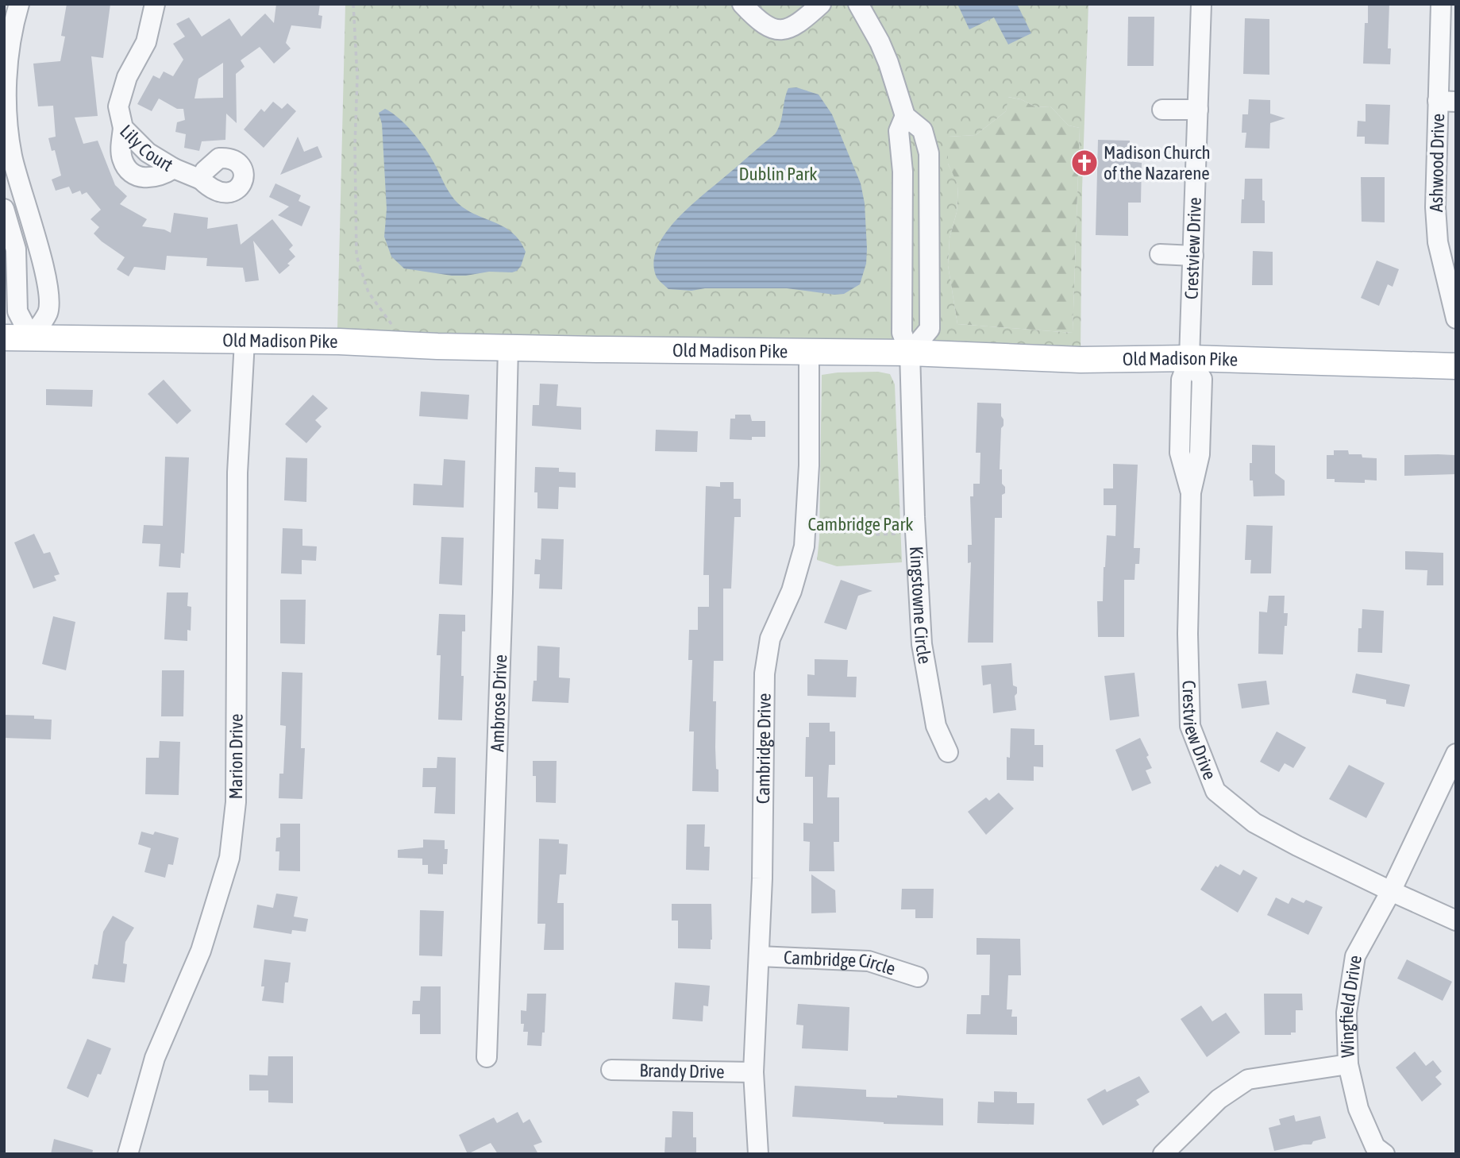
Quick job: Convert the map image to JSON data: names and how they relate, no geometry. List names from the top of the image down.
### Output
{
  "streets": {
    "main road": ["Old Madison Pike"],
    "street": [
      "Lily Court",
      "Ashwood Drive",
      "Crestview Drive",
      "Kingstowne Circle",
      "Ambrose Drive",
      "Cambridge Drive",
      "Marion Drive",
      "Cambridge Circle",
      "Wingfield Drive",
      "Brandy Drive"
    ]
  },
  "crossings": [
    ["Crestview Drive", "Old Madison Pike"],
    ["Crestview Drive", "Wingfield Drive"],
    ["Old Madison Pike", "Kingstowne Circle"],
    ["Old Madison Pike", "Ambrose Drive"],
    ["Old Madison Pike", "Cambridge Drive"],
    ["Old Madison Pike", "Marion Drive"],
    ["Cambridge Drive", "Cambridge Circle"],
    ["Cambridge Drive", "Brandy Drive"]
  ],
  "parks": ["Dublin Park", "Cambridge Park"],
  "places": {
    "church": ["Madison Church of the Nazarene"]
  }
}
